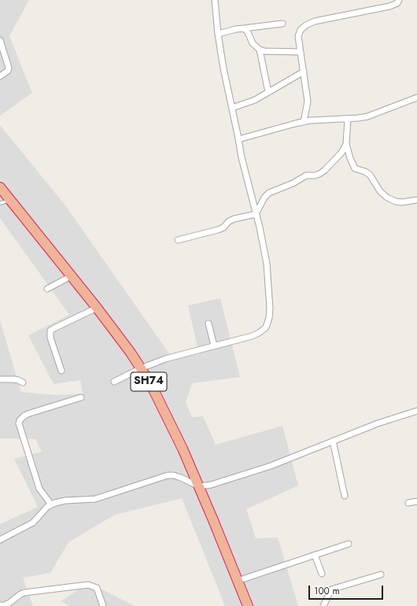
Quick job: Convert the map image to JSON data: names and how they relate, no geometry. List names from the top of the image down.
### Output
{
  "streets": {
    "highway": ["SH74"]
  },
  "scale_bar": "100 m"
}
